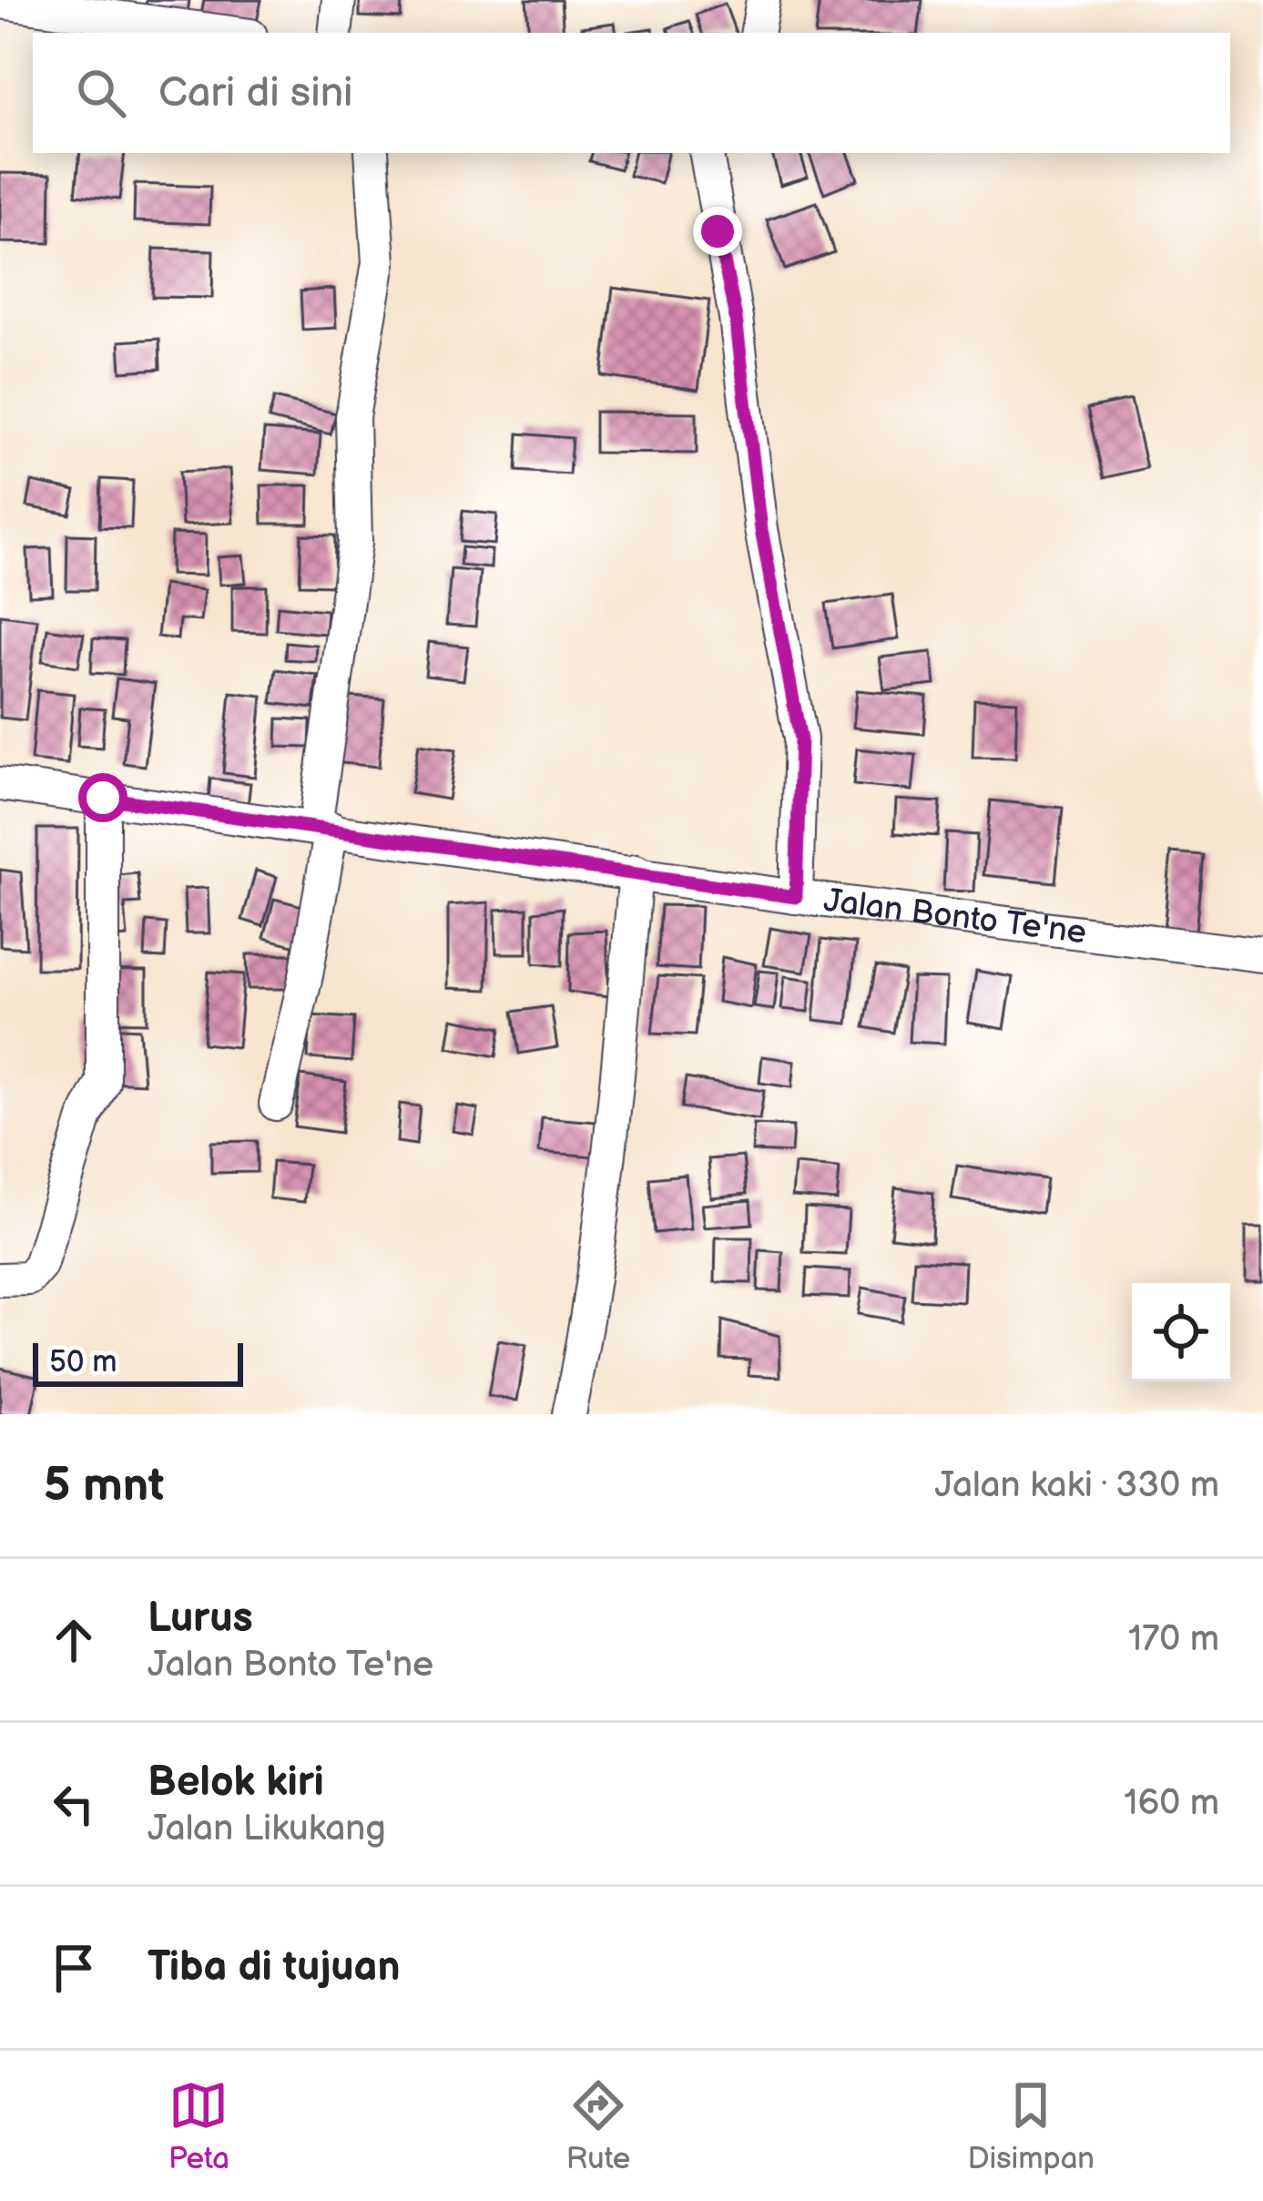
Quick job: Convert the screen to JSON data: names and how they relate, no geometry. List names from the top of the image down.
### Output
{
  "streets": {
    "street": ["Jalan Bonto Te'ne"]
  },
  "scale_bar": "50 m",
  "page": {
    "search": "Cari di sini",
    "scale": "50 m",
    "heading": ["5 mnt", "Jalan kaki · 330 m"],
    "list": [
      ["Lurus", "Jalan Bonto Te'ne", "170 m"],
      ["Belok kiri", "Jalan Likukang", "160 m"],
      "Tiba di tujuan"
    ],
    "nav": ["Peta", "Rute", "Disimpan"]
  }
}
